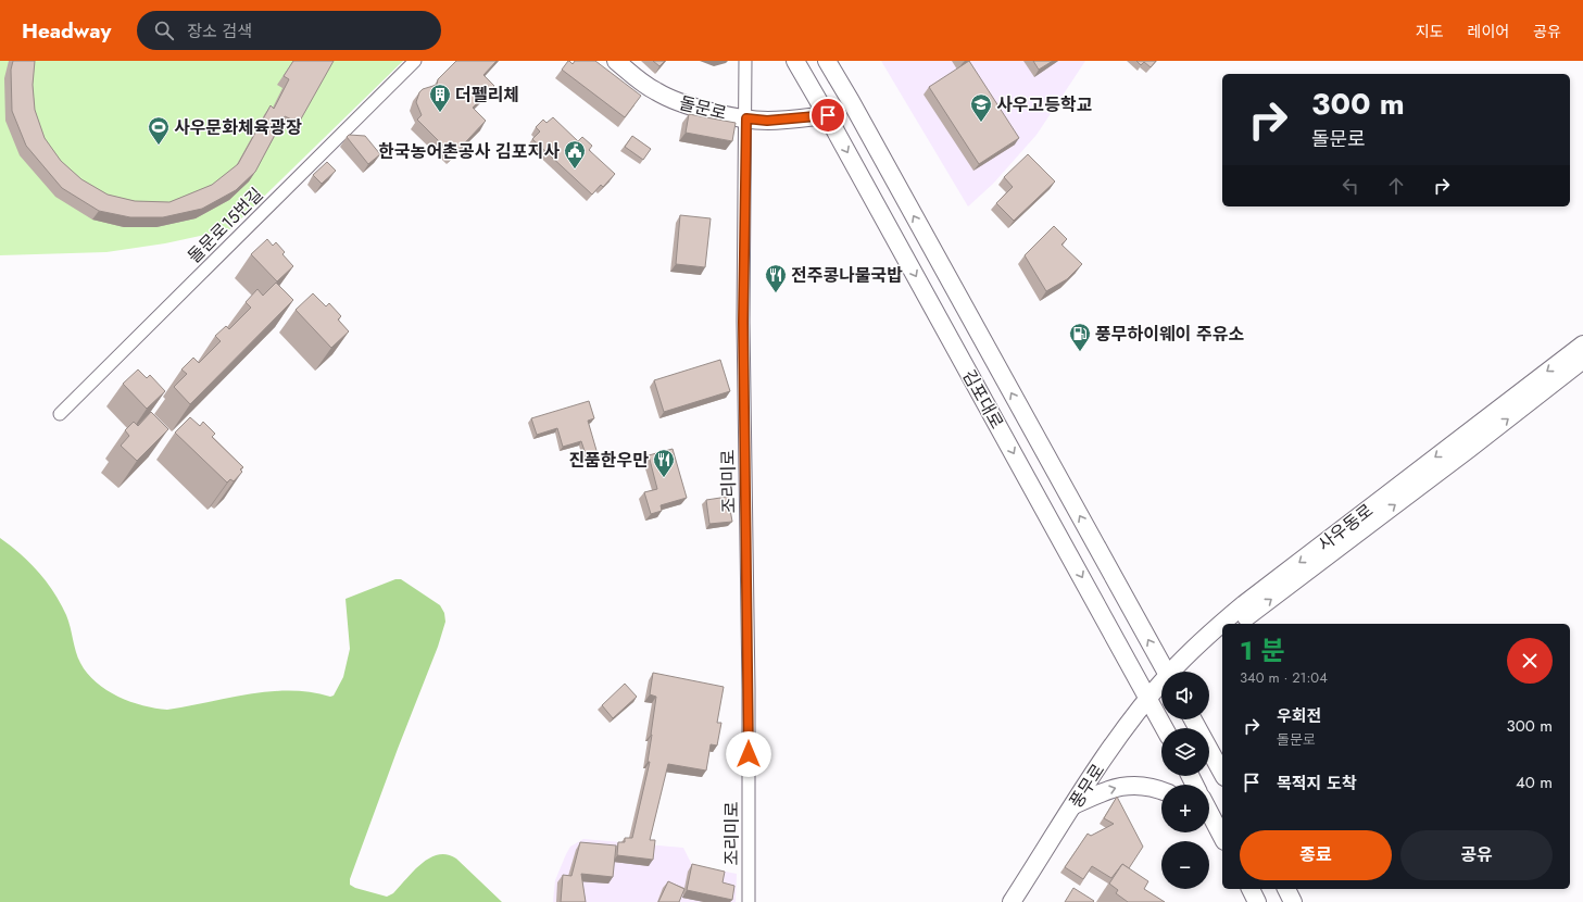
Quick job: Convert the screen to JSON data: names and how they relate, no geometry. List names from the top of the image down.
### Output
{
  "streets": {
    "main road": [
      "돌문로",
      "김포대로",
      "사우동로",
      "풍무로"
    ],
    "street": ["돌문로15번길", "조리미로"]
  },
  "crossings": [
    ["돌문로", "김포대로"],
    ["돌문로", "조리미로"],
    ["김포대로", "풍무로"]
  ],
  "places": {
    "building": ["더펠리체"],
    "school or university": ["사우고등학교"],
    "sports": ["사우문화체육광장"],
    "public building": ["한국농어촌공사 김포지사"],
    "restaurant": ["전주콩나물국밥", "진품한우만"],
    "fuel station": ["풍무하이웨이 주유소"]
  },
  "page": {
    "header": "Headway",
    "search": "장소 검색",
    "nav": ["지도", "레이어", "공유"],
    "turn": ["300 m", "돌문로"],
    "heading": ["1 분", "340 m · 21:04"],
    "map_buttons": ["+", "−"],
    "list": [
      {
        "name": "우회전",
        "note": "돌문로",
        "value": "300 m"
      },
      {
        "name": "목적지 도착",
        "value": "40 m"
      }
    ],
    "buttons": ["종료", "공유"]
  }
}
